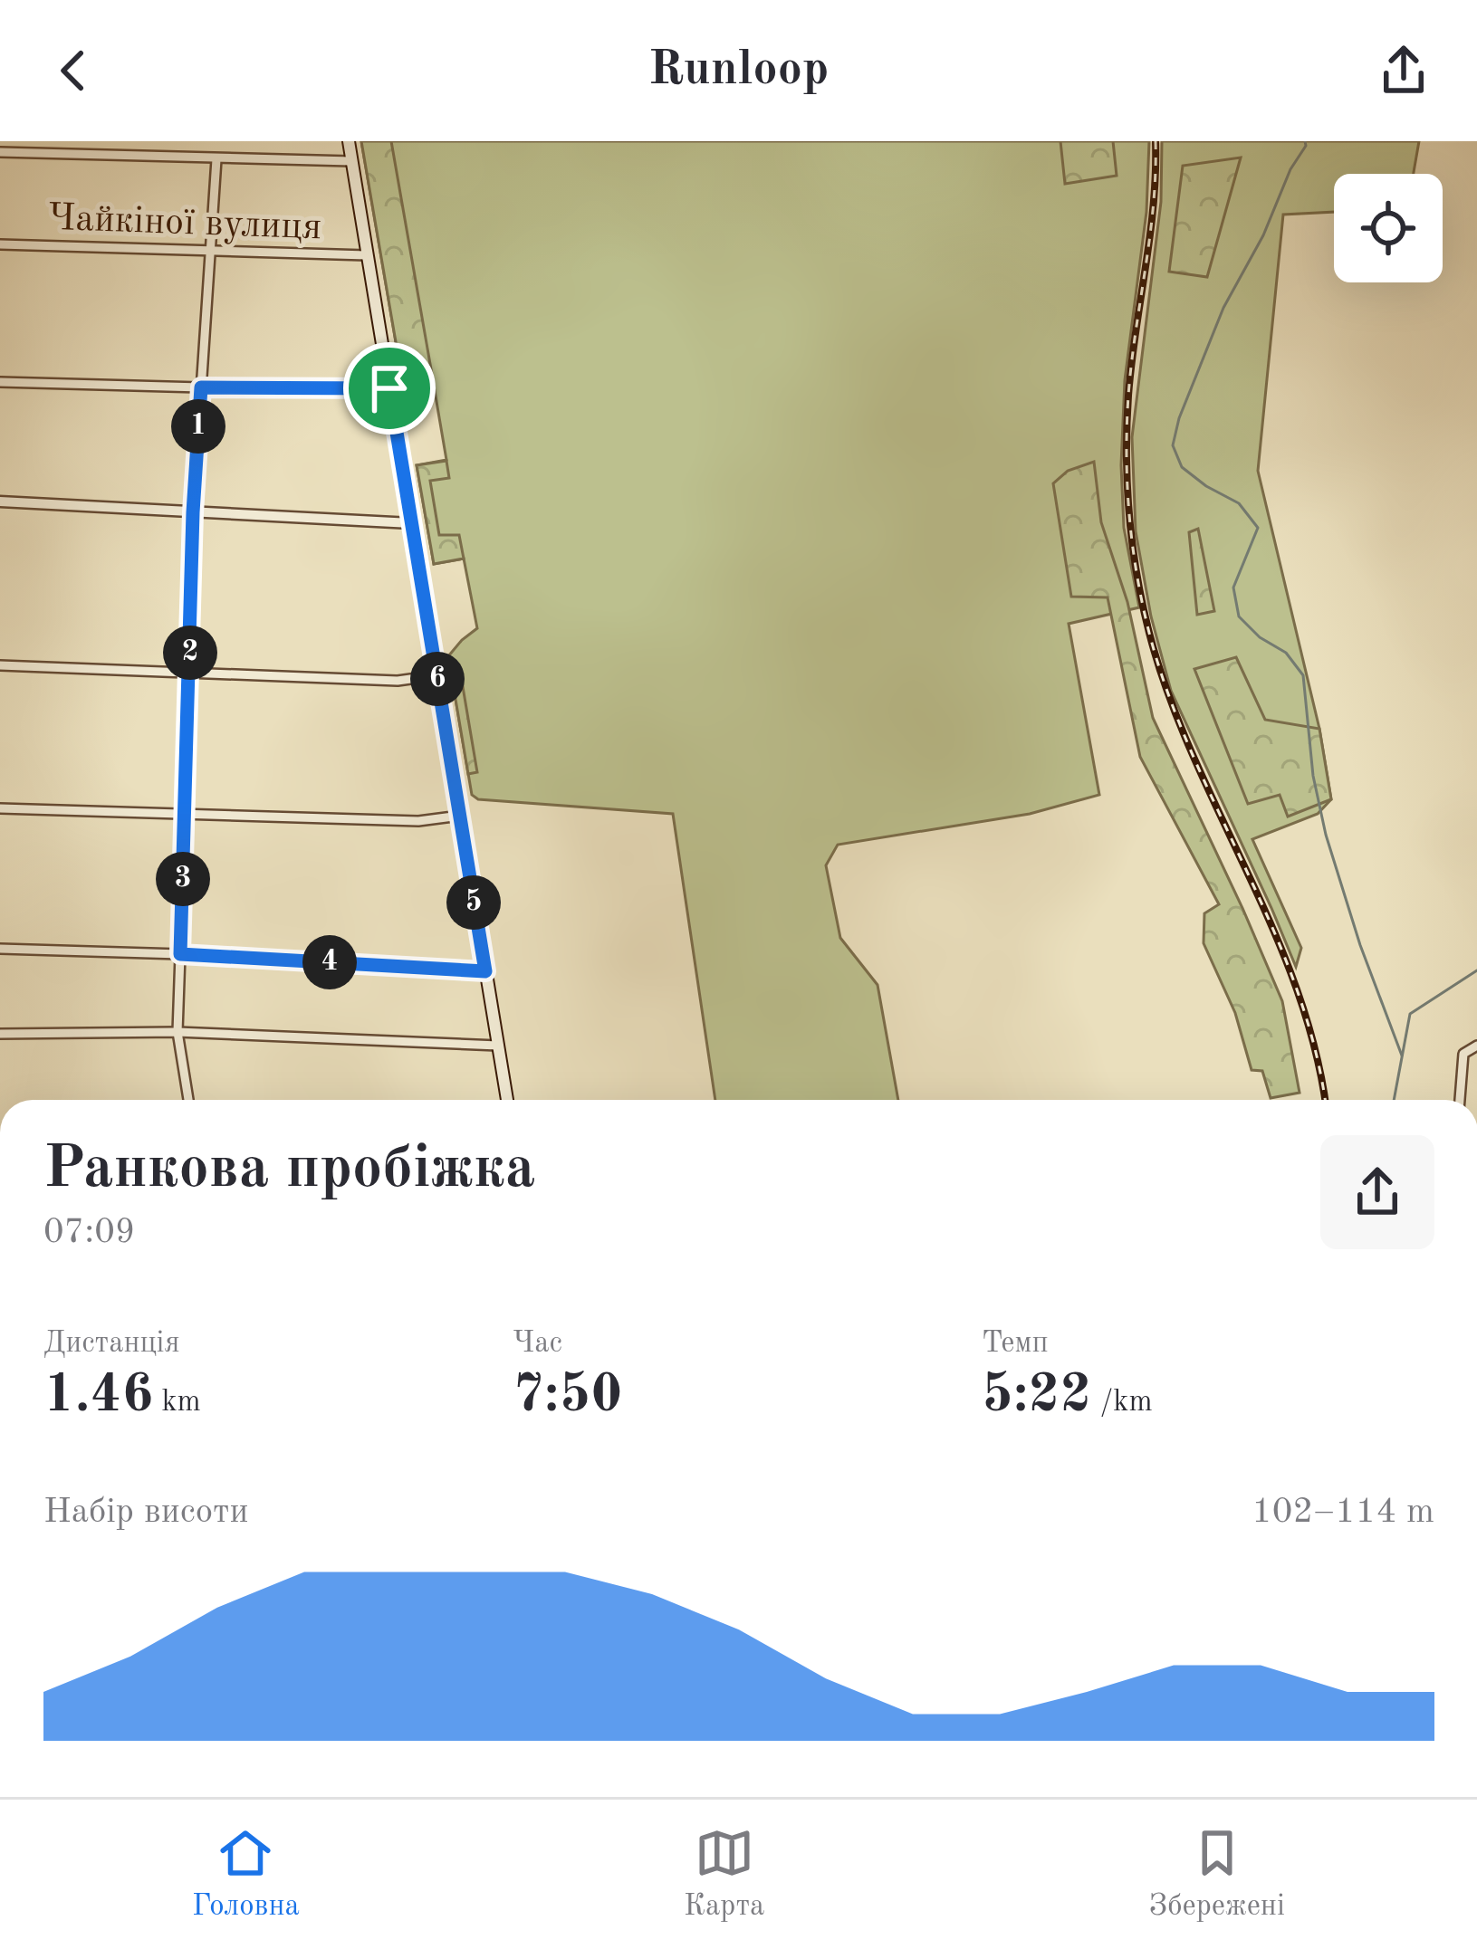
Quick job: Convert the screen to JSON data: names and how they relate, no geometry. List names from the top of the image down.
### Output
{
  "streets": {
    "street": ["Чайкіної вулиця"]
  },
  "page": {
    "header": "Runloop",
    "pins": [
      "1",
      "2",
      "6",
      "3",
      "5",
      "4"
    ],
    "heading": ["Ранкова пробіжка", "07:09"],
    "stats": [
      ["Дистанція", "1.46 km"],
      ["Час", "7:50"],
      ["Темп", "5:22 /km"]
    ],
    "chart": ["Набір висоти", "102–114 m"],
    "tabs": ["Головна", "Карта", "Збережені"]
  }
}
